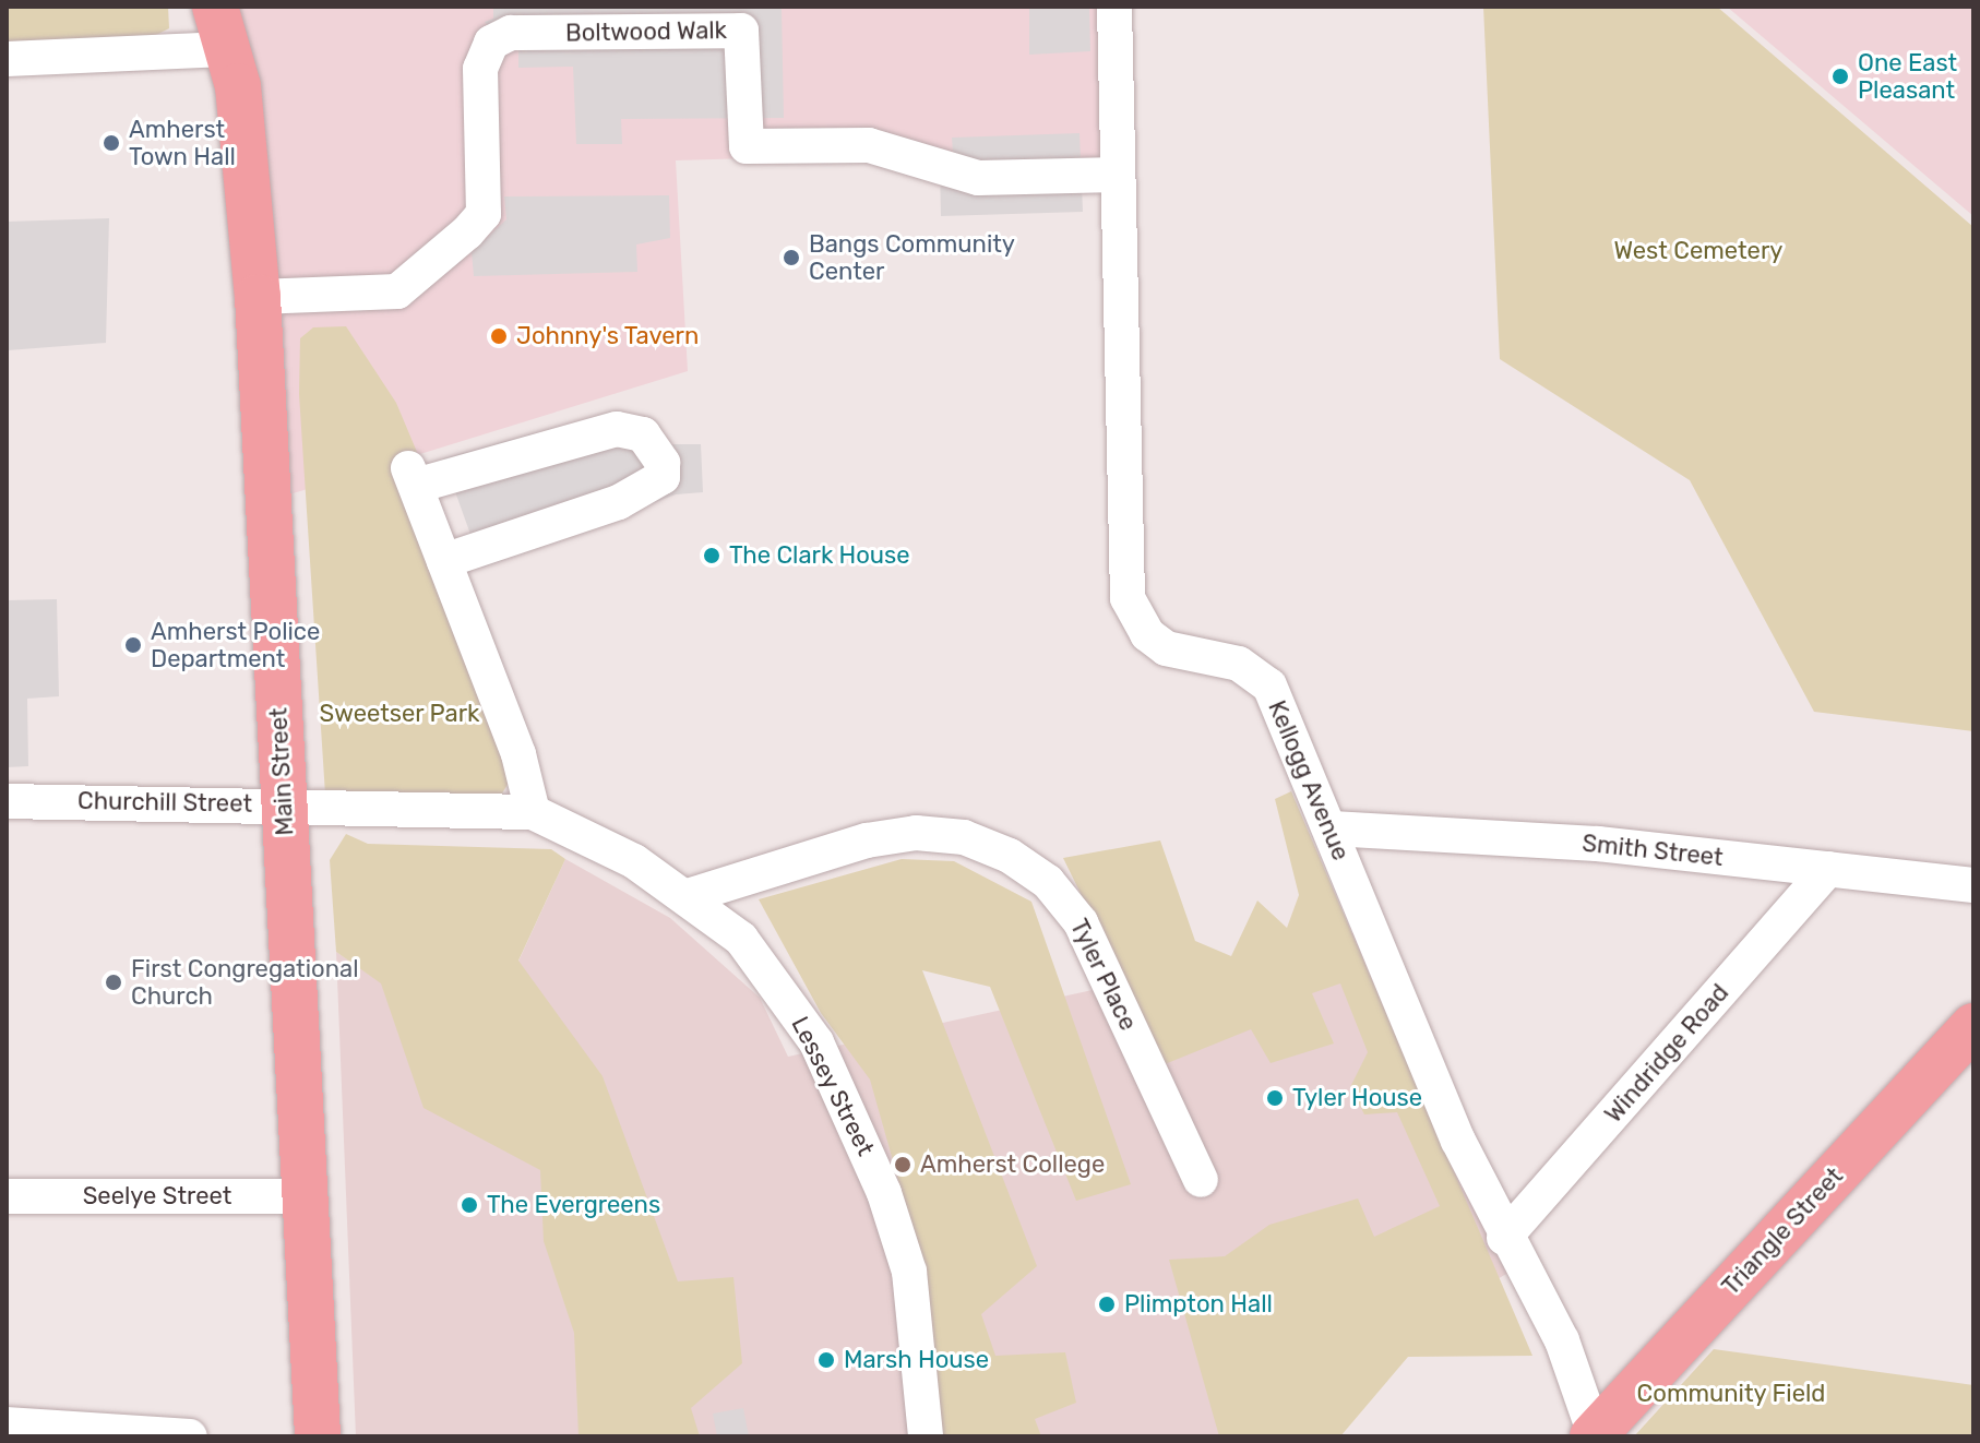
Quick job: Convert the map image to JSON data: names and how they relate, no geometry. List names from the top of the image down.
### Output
{
  "streets": {
    "main road": ["Main Street", "Triangle Street"],
    "street": [
      "Boltwood Walk",
      "Kellogg Avenue",
      "Churchill Street",
      "Smith Street",
      "Tyler Place",
      "Windridge Road",
      "Lessey Street",
      "Seelye Street"
    ]
  },
  "crossings": [
    ["Boltwood Walk", "Main Street"],
    ["Boltwood Walk", "Kellogg Avenue"],
    ["Main Street", "Churchill Street"],
    ["Main Street", "Seelye Street"],
    ["Kellogg Avenue", "Smith Street"],
    ["Kellogg Avenue", "Windridge Road"],
    ["Kellogg Avenue", "Triangle Street"],
    ["Churchill Street", "Lessey Street"],
    ["Smith Street", "Windridge Road"],
    ["Tyler Place", "Lessey Street"]
  ],
  "parks": ["West Cemetery", "Sweetser Park", "Community Field"],
  "places": [
    "One East Pleasant",
    "Amherst Town Hall",
    "Bangs Community Center",
    "Johnny's Tavern",
    "The Clark House",
    "Amherst Police Department",
    "First Congregational Church",
    "Tyler House",
    "Amherst College",
    "The Evergreens",
    "Plimpton Hall",
    "Marsh House"
  ]
}
